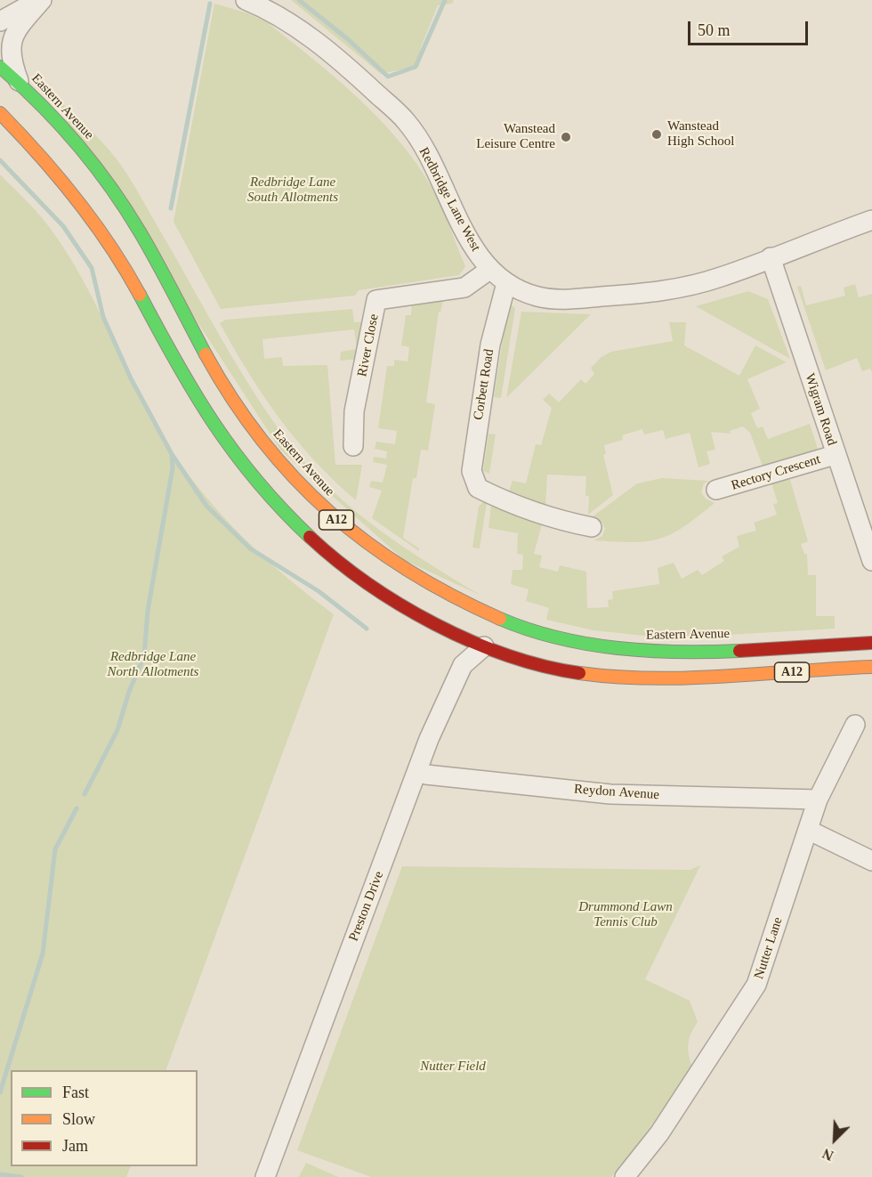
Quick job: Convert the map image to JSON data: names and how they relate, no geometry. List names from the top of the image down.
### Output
{
  "streets": {
    "highway": ["Eastern Avenue", "A12"],
    "street": [
      "Redbridge Lane West",
      "River Close",
      "Corbett Road",
      "Wigram Road",
      "Rectory Crescent",
      "Reydon Avenue",
      "Preston Drive",
      "Nutter Lane"
    ]
  },
  "crossings": [
    ["Redbridge Lane West", "River Close"],
    ["Redbridge Lane West", "Corbett Road"],
    ["Redbridge Lane West", "Wigram Road"],
    ["Wigram Road", "Rectory Crescent"],
    ["A12", "Preston Drive"],
    ["Reydon Avenue", "Preston Drive"],
    ["Reydon Avenue", "Nutter Lane"]
  ],
  "parks": [
    "Redbridge Lane South Allotments",
    "Redbridge Lane North Allotments",
    "Drummond Lawn Tennis Club",
    "Nutter Field"
  ],
  "places": ["Wanstead High School", "Wanstead Leisure Centre"],
  "legend": ["Fast", "Slow", "Jam"],
  "scale_bar": "50 m",
  "north": "bottom left"
}
